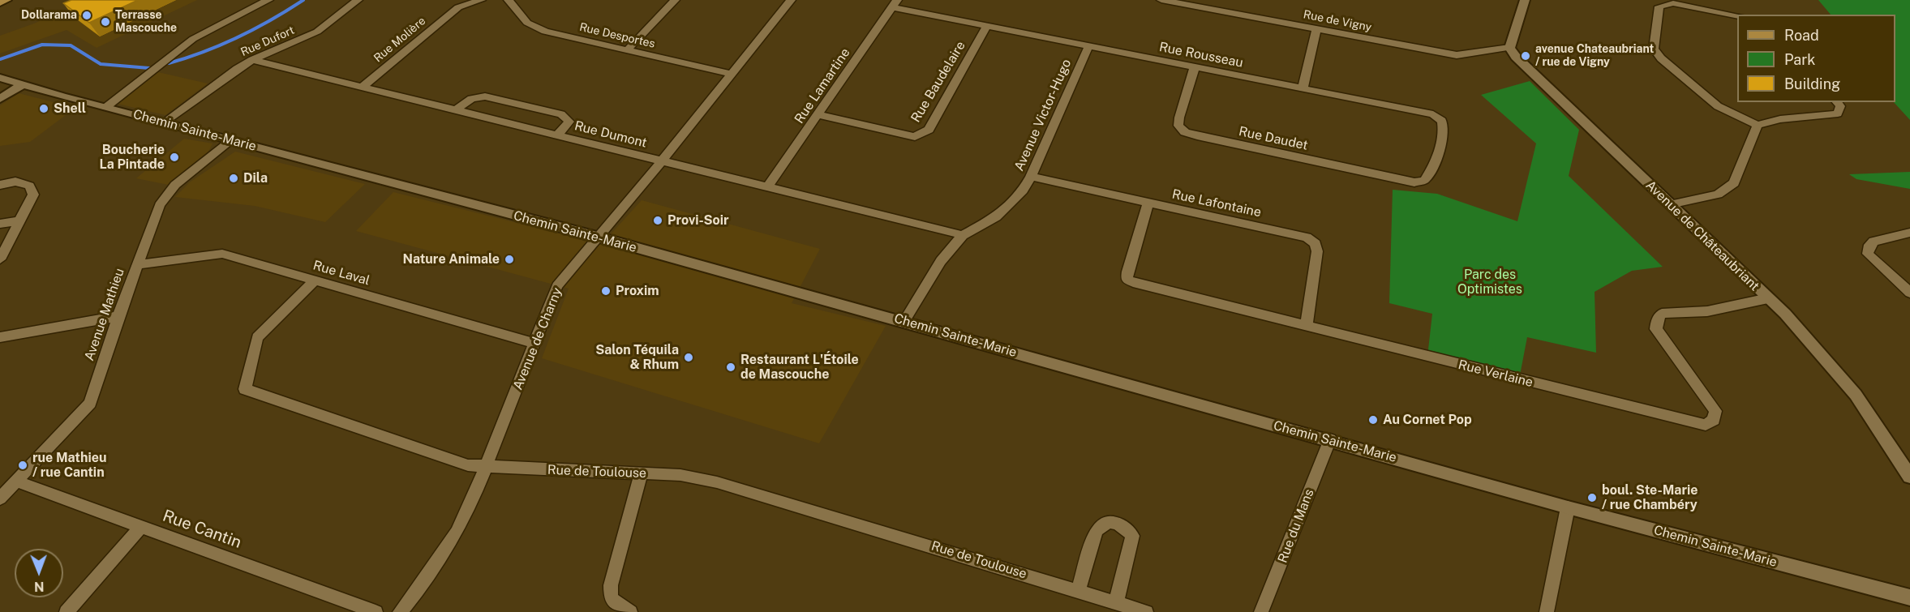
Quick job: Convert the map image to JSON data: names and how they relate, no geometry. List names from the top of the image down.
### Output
{
  "streets": {
    "street": [
      "Rue de Vigny",
      "Rue Desportes",
      "Rue Molière",
      "Rue Dufort",
      "Rue Rousseau",
      "Rue Baudelaire",
      "Rue Lamartine",
      "Avenue Victor-Hugo",
      "Chemin Sainte-Marie",
      "Rue Dumont",
      "Rue Daudet",
      "Rue Lafontaine",
      "Avenue de Châteaubriant",
      "Rue Laval",
      "Avenue Mathieu",
      "Avenue de Charny",
      "Rue Verlaine",
      "Rue de Toulouse",
      "Rue du Mans",
      "Rue Cantin"
    ]
  },
  "crossings": [
    ["Rue de Vigny", "Avenue de Châteaubriant"],
    ["Rue Desportes", "Avenue de Charny"],
    ["Rue Molière", "Rue Dumont"],
    ["Rue Dufort", "Chemin Sainte-Marie"],
    ["Rue Dufort", "Rue Dumont"],
    ["Rue Rousseau", "Rue Baudelaire"],
    ["Rue Rousseau", "Rue Lamartine"],
    ["Rue Rousseau", "Avenue Victor-Hugo"],
    ["Rue Rousseau", "Rue Daudet"],
    ["Rue Baudelaire", "Rue Lamartine"],
    ["Rue Lamartine", "Rue Dumont"],
    ["Avenue Victor-Hugo", "Chemin Sainte-Marie"],
    ["Avenue Victor-Hugo", "Rue Dumont"],
    ["Avenue Victor-Hugo", "Rue Lafontaine"],
    ["Chemin Sainte-Marie", "Avenue Mathieu"],
    ["Chemin Sainte-Marie", "Avenue de Charny"],
    ["Chemin Sainte-Marie", "Rue du Mans"],
    ["Rue Dumont", "Avenue de Charny"],
    ["Rue Lafontaine", "Rue Verlaine"],
    ["Avenue de Châteaubriant", "Rue Verlaine"],
    ["Rue Laval", "Avenue Mathieu"],
    ["Rue Laval", "Avenue de Charny"],
    ["Rue Laval", "Rue de Toulouse"],
    ["Avenue Mathieu", "Rue Cantin"],
    ["Avenue de Charny", "Rue de Toulouse"]
  ],
  "parks": ["Parc des Optimistes"],
  "places": [
    "Dollarama",
    "Terrasse Mascouche",
    "avenue Chateaubriant / rue de Vigny",
    "Shell",
    "Boucherie La Pintade",
    "Dila",
    "Provi-Soir",
    "Nature Animale",
    "Proxim",
    "Salon Téquila & Rhum",
    "Restaurant L'Étoile de Mascouche",
    "Au Cornet Pop",
    "rue Mathieu / rue Cantin",
    "boul. Ste-Marie / rue Chambéry"
  ],
  "legend": ["Road", "Park", "Building"],
  "north": "bottom"
}
